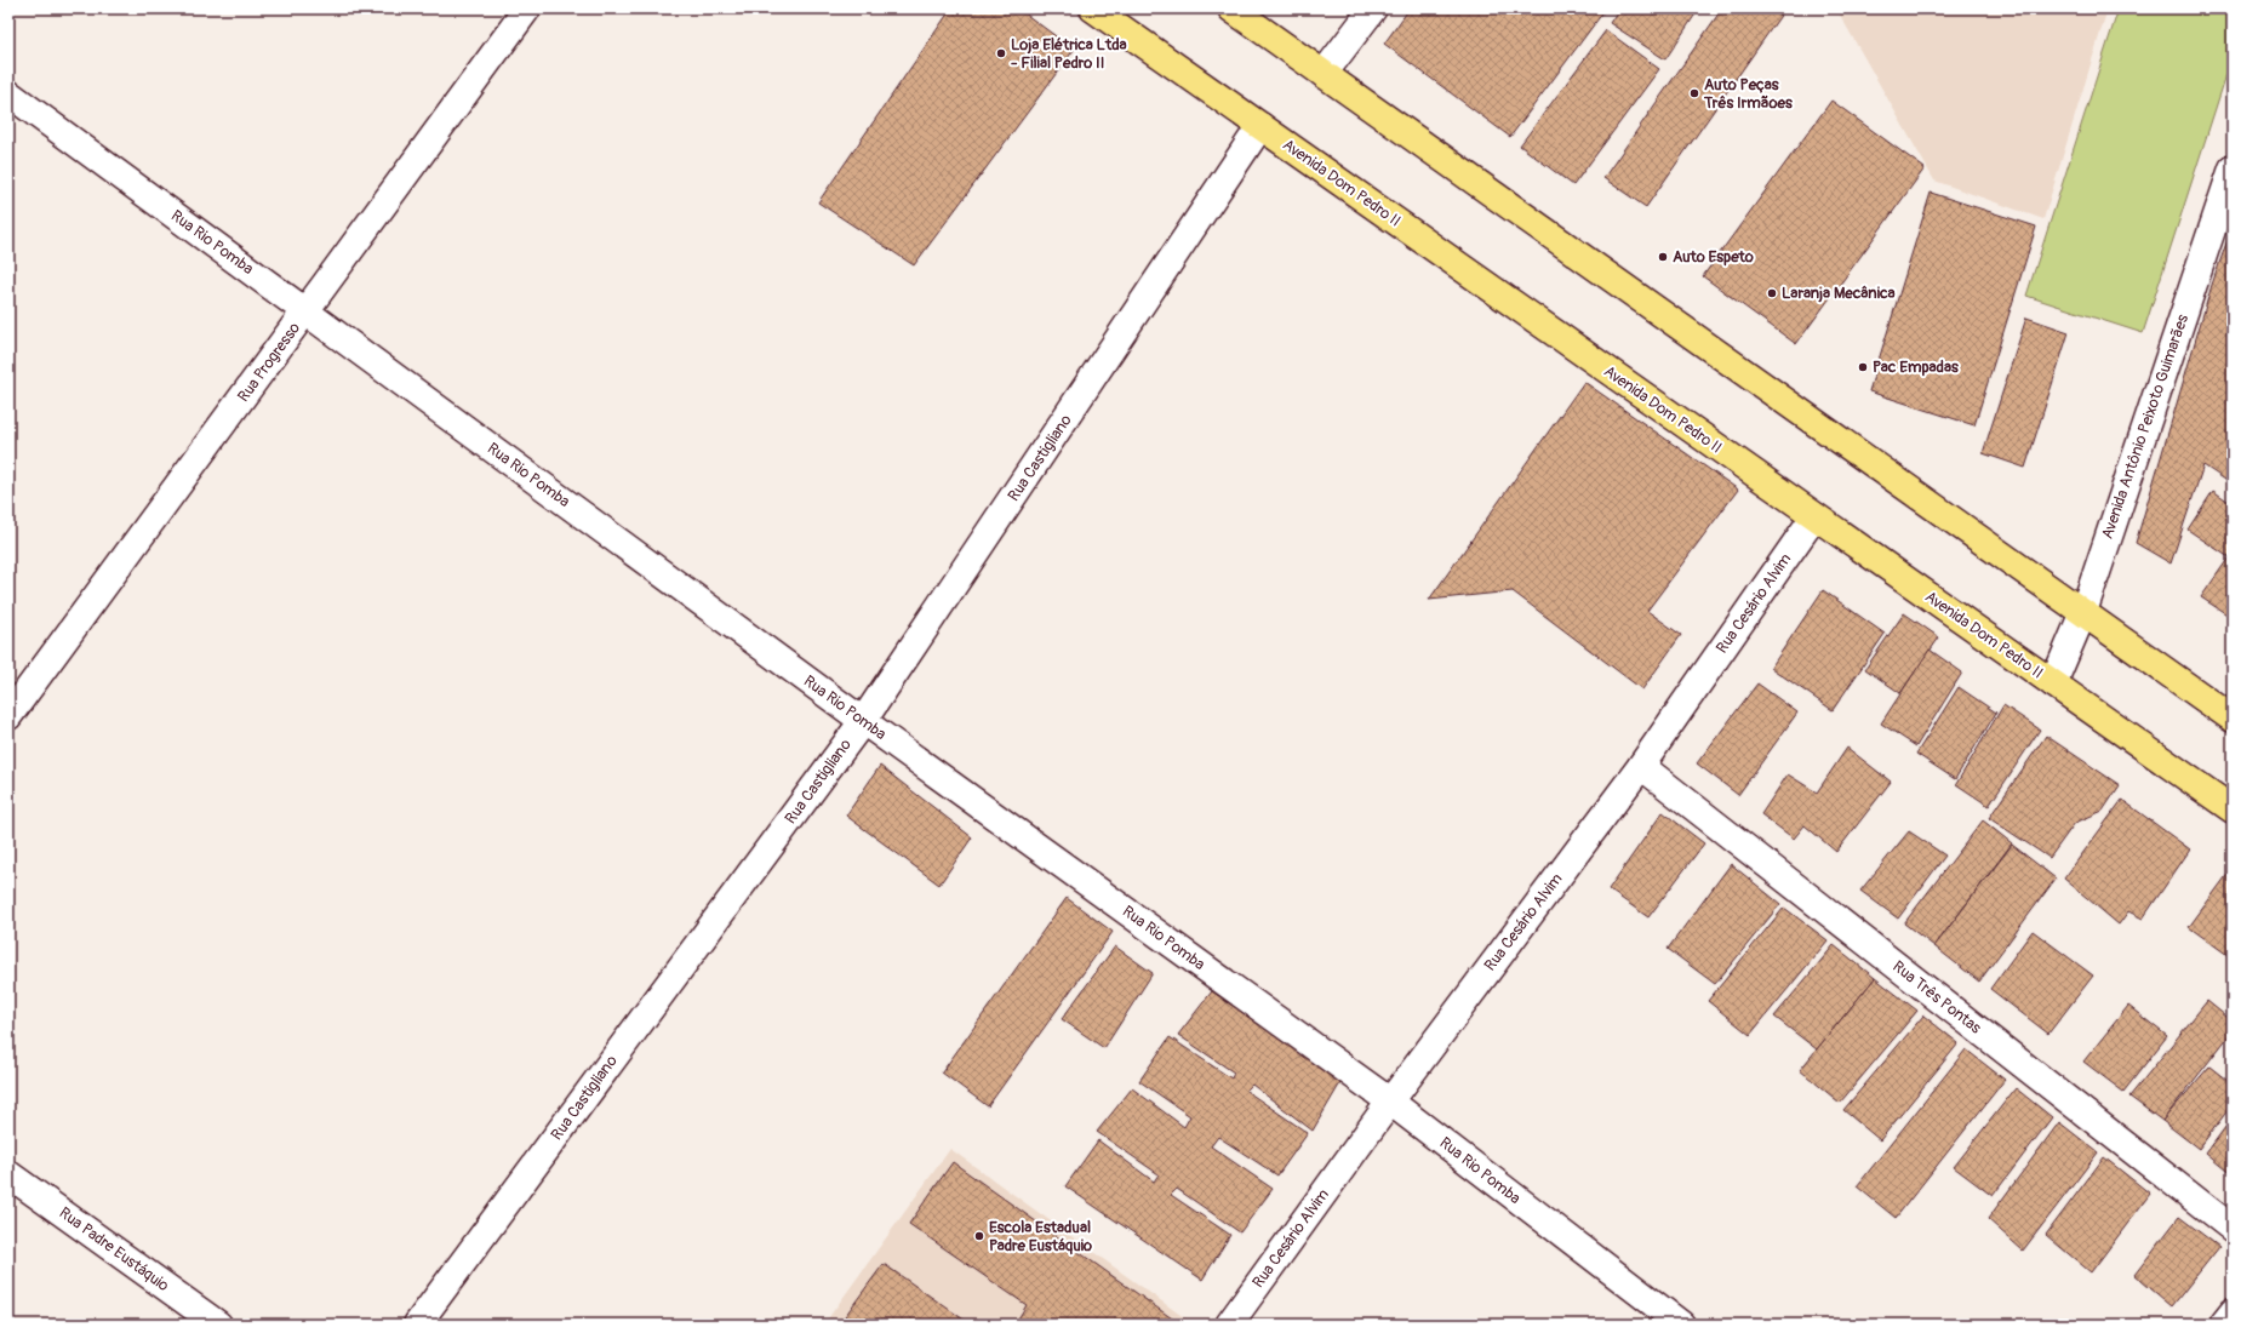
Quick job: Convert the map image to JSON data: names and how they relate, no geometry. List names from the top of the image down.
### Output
{
  "streets": {
    "main road": ["Avenida Dom Pedro II"],
    "street": [
      "Rua Rio Pomba",
      "Rua Progresso",
      "Avenida Antônio Peixoto Guimarães",
      "Rua Castigliano",
      "Rua Cesário Alvim",
      "Rua Três Pontas",
      "Rua Padre Eustáquio"
    ]
  },
  "crossings": [
    ["Avenida Dom Pedro II", "Avenida Antônio Peixoto Guimarães"],
    ["Avenida Dom Pedro II", "Rua Castigliano"],
    ["Avenida Dom Pedro II", "Rua Cesário Alvim"],
    ["Rua Rio Pomba", "Rua Progresso"],
    ["Rua Rio Pomba", "Rua Castigliano"],
    ["Rua Rio Pomba", "Rua Cesário Alvim"],
    ["Rua Cesário Alvim", "Rua Três Pontas"]
  ],
  "places": [
    "Loja Elétrica Ltda - Filial Pedro II",
    "Auto Peças Três Irmãoes",
    "Auto Espeto",
    "Laranja Mecânica",
    "Pac Empadas",
    "Escola Estadual Padre Eustáquio"
  ]
}
